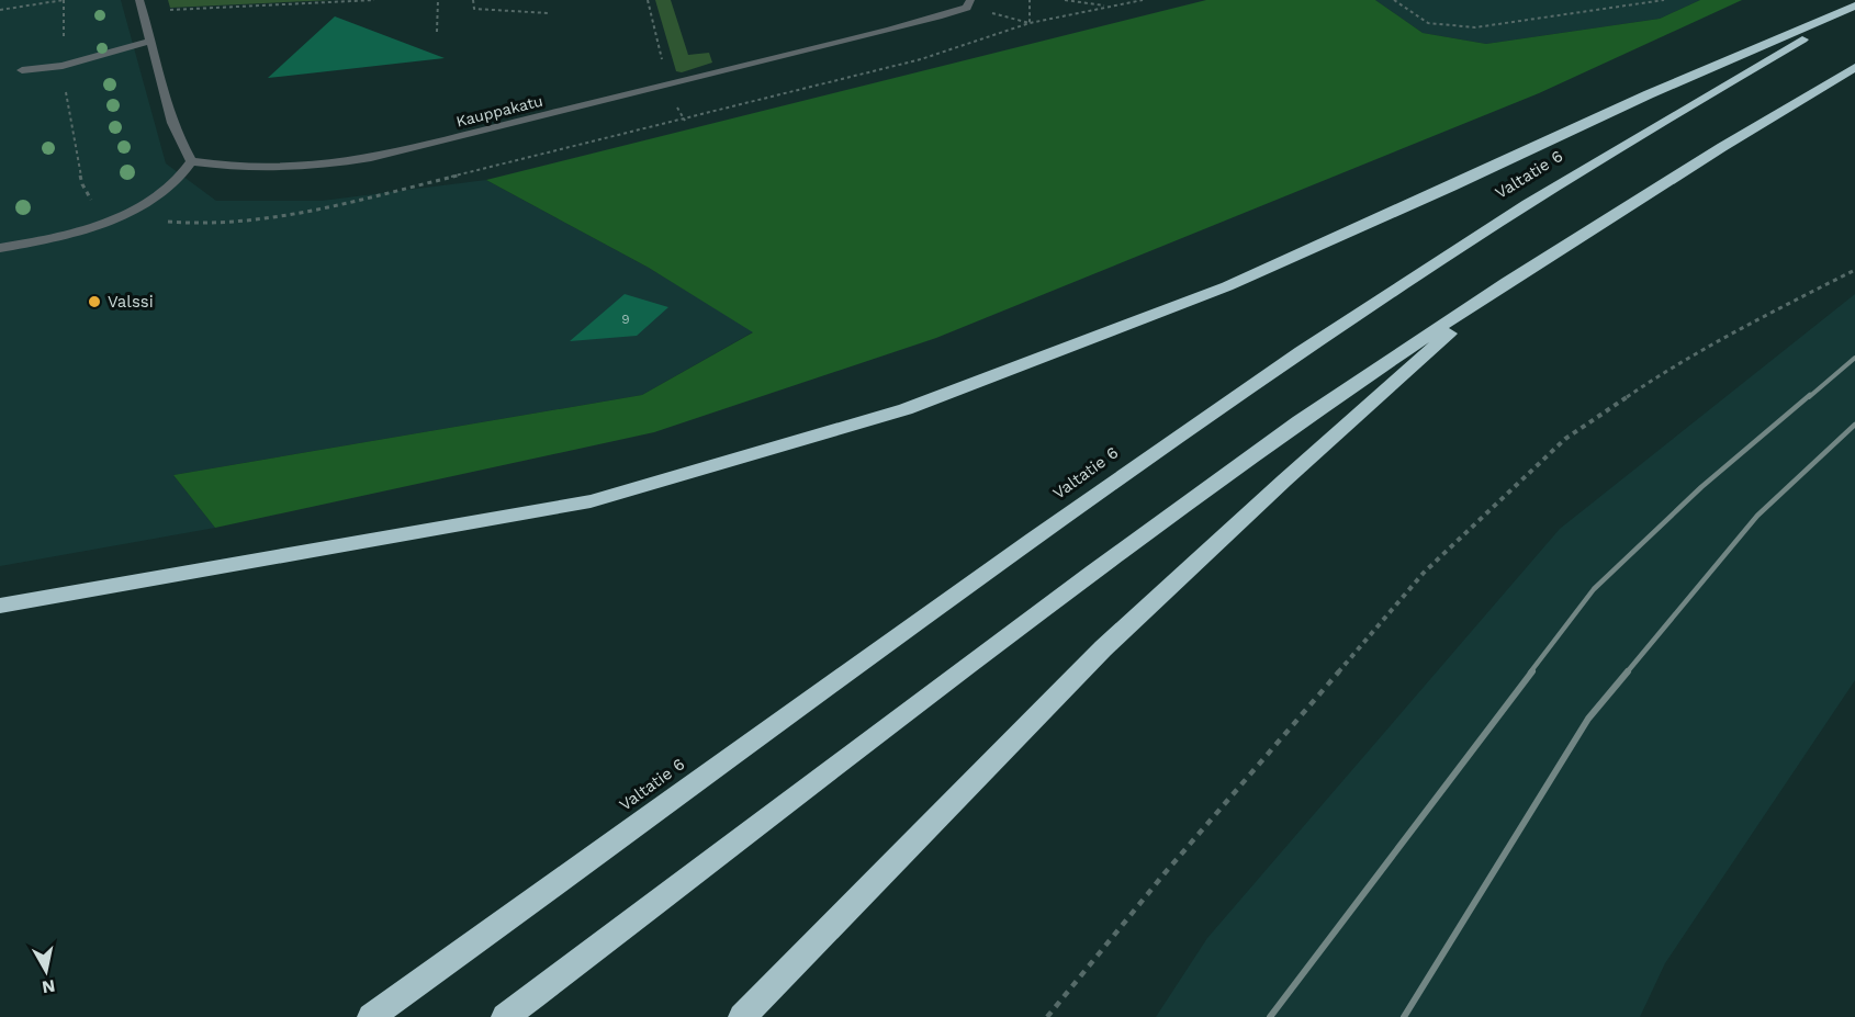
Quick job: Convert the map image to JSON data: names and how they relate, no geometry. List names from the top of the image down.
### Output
{
  "streets": {
    "highway": ["Valtatie 6"],
    "street": ["Kauppakatu"]
  },
  "places": ["Valssi"],
  "house_numbers": ["9"],
  "north": "bottom"
}
